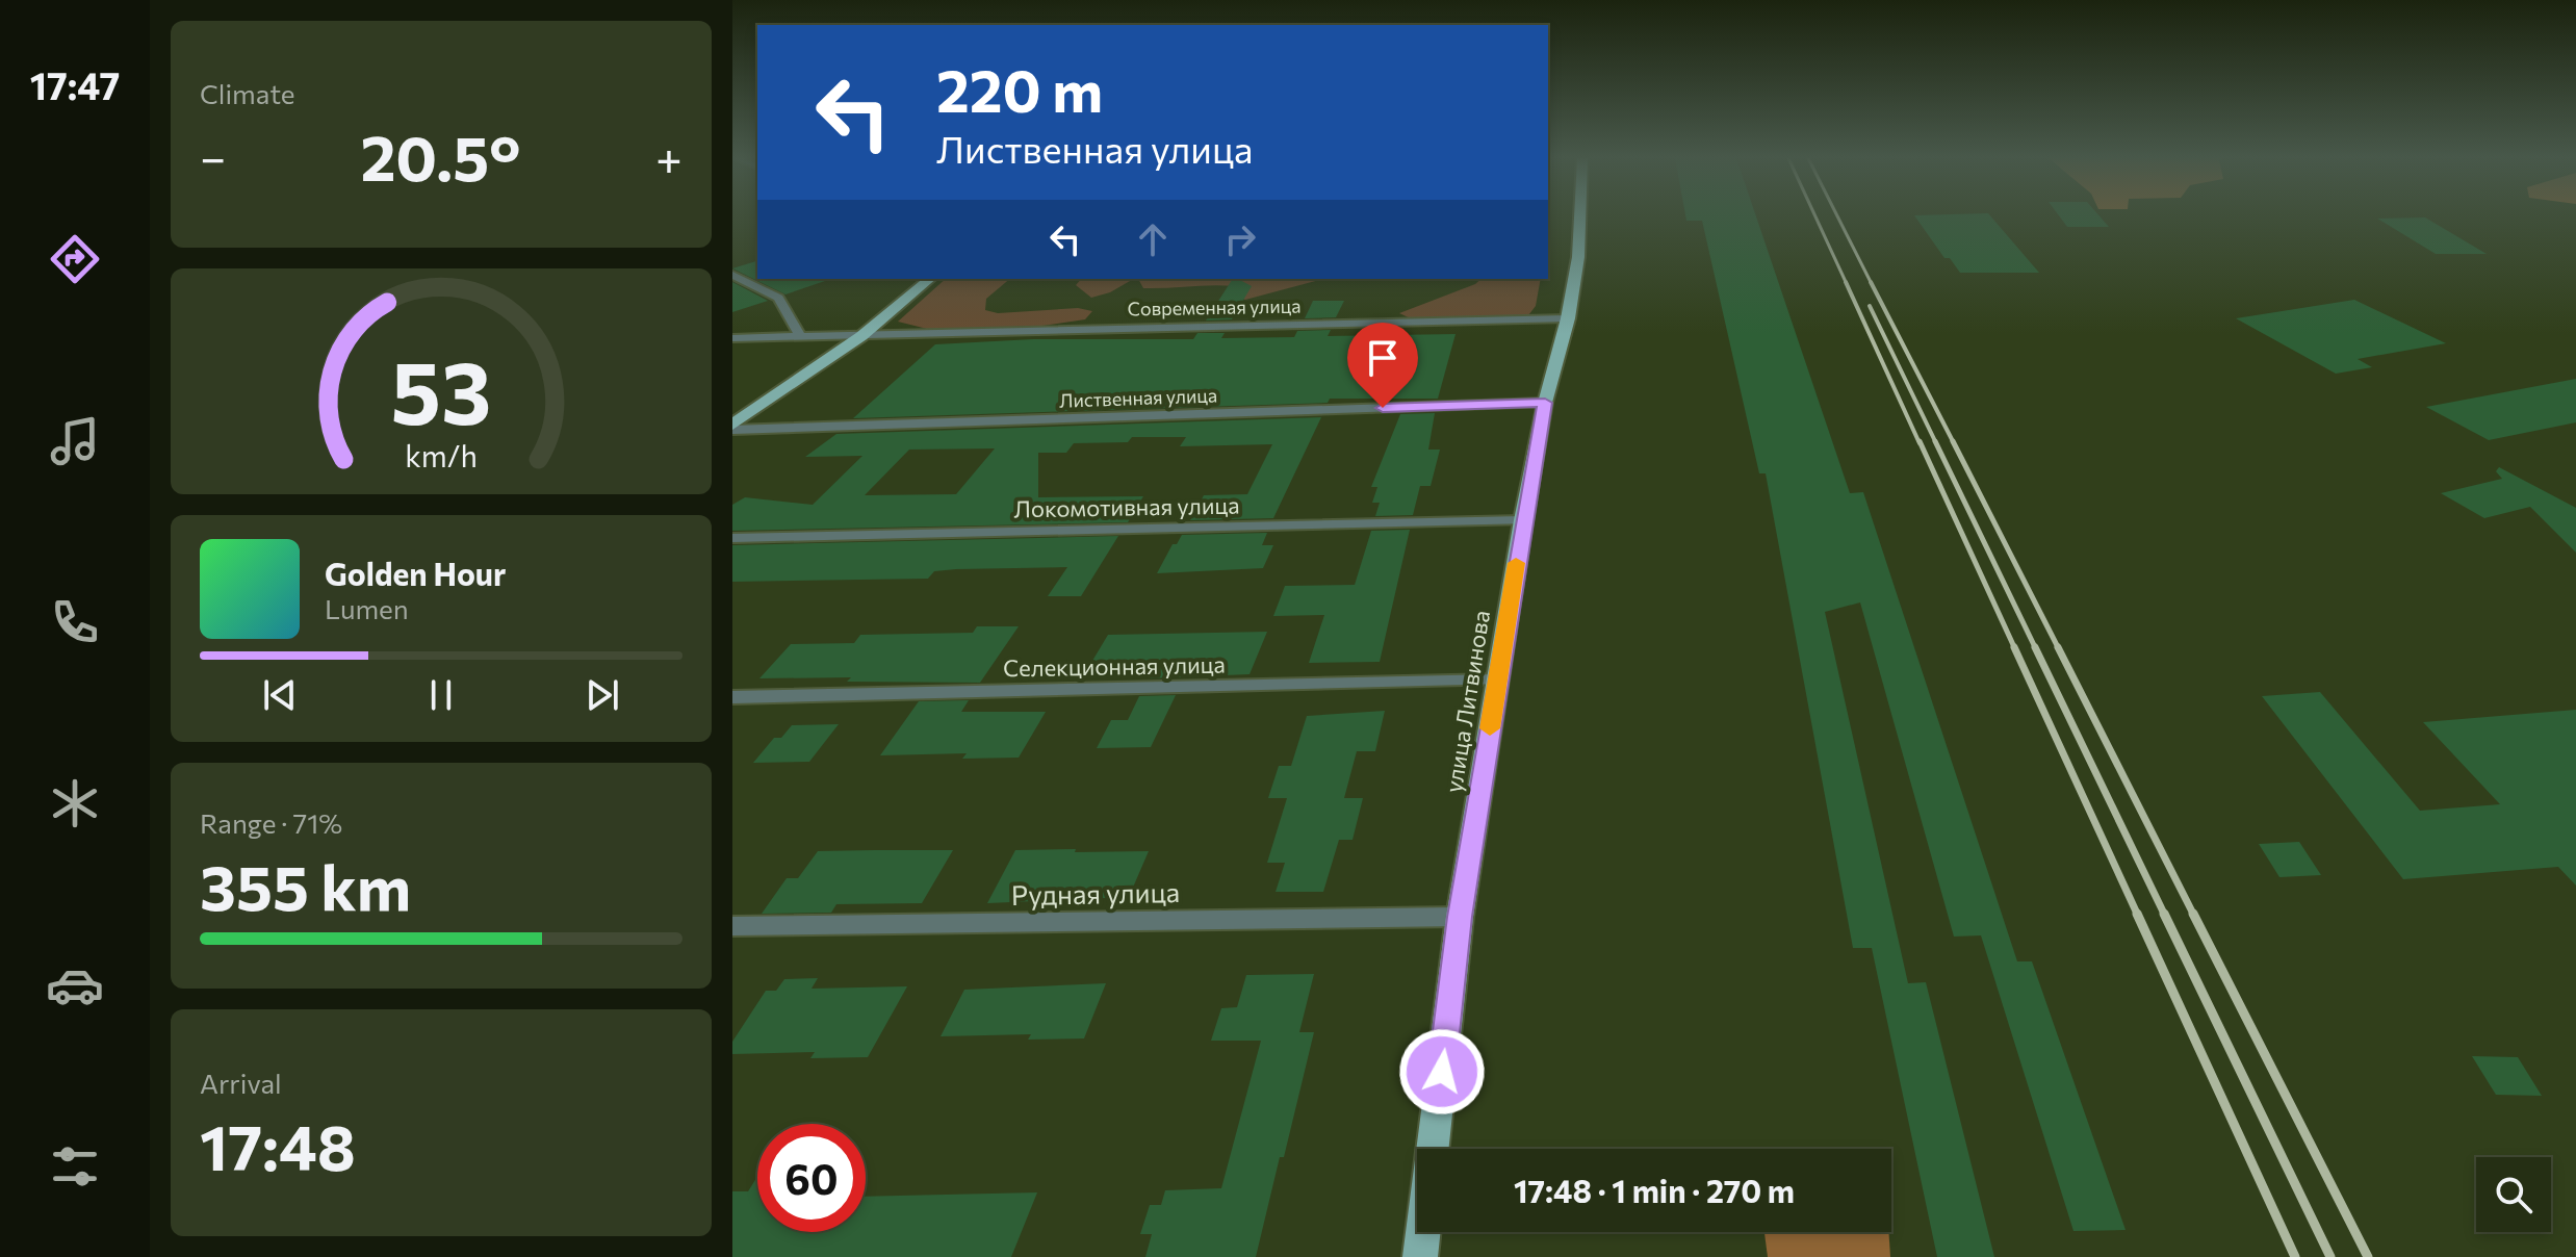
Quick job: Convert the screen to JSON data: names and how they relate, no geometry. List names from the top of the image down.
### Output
{
  "streets": {
    "main road": ["улица Литвинова"],
    "street": [
      "Современная улица",
      "Лиственная улица",
      "Локомотивная улица",
      "Селекционная улица",
      "Рудная улица"
    ]
  },
  "crossings": [
    ["Современная улица", "улица Литвинова"],
    ["Лиственная улица", "улица Литвинова"],
    ["Локомотивная улица", "улица Литвинова"],
    ["Селекционная улица", "улица Литвинова"],
    ["улица Литвинова", "Рудная улица"]
  ],
  "page": {
    "tabs": "17:47",
    "tile": [
      "Climate",
      ["Range · 71%", "355 km"],
      ["Arrival", "17:48"]
    ],
    "turn": ["220 m", "Лиственная улица"],
    "heat": ["−", "20.5°", "+"],
    "song": ["Golden Hour", "Lumen"],
    "limit": "60",
    "trip": "17:48 · 1 min · 270 m",
    "gauge": ["53", "km/h"]
  }
}
